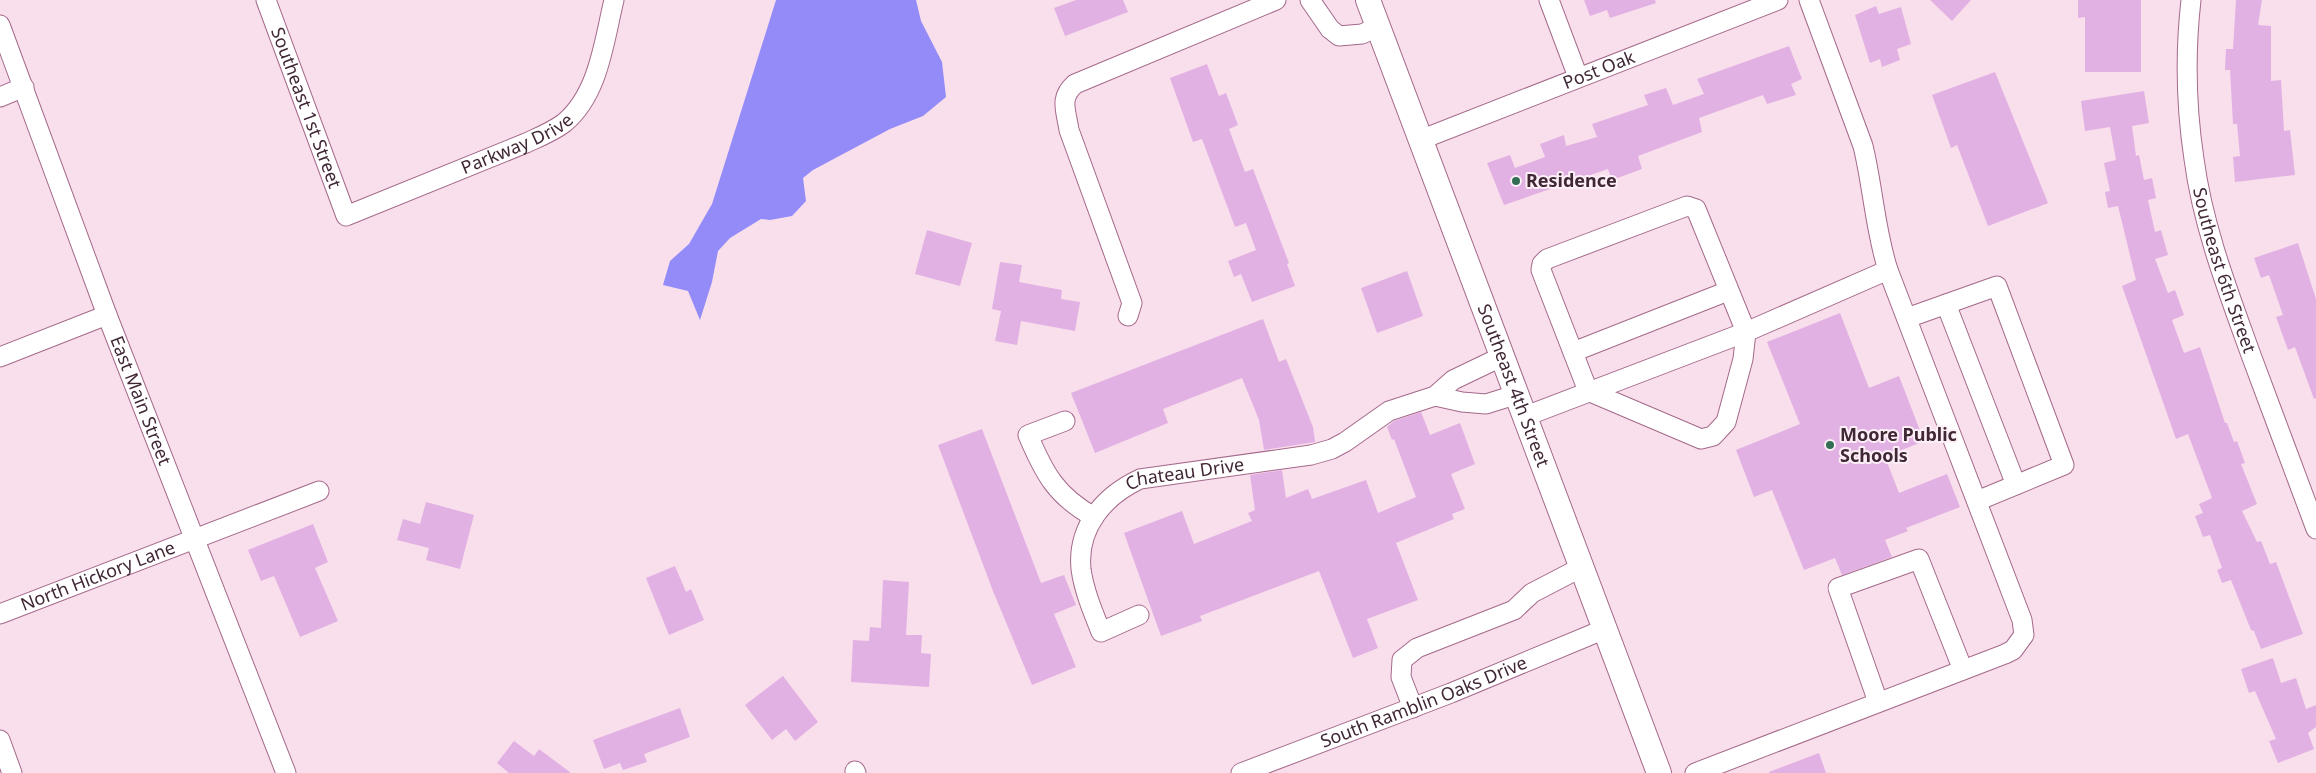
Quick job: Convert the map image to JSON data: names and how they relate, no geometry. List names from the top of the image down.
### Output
{
  "streets": {
    "main road": ["Southeast 4th Street"],
    "street": [
      "Post Oak",
      "Southeast 1st Street",
      "Parkway Drive",
      "Southeast 6th Street",
      "East Main Street",
      "Chateau Drive",
      "North Hickory Lane",
      "South Ramblin Oaks Drive"
    ]
  },
  "crossings": [
    ["Post Oak", "Southeast 4th Street"],
    ["Southeast 1st Street", "Parkway Drive"],
    ["Southeast 4th Street", "Chateau Drive"],
    ["Southeast 4th Street", "South Ramblin Oaks Drive"],
    ["East Main Street", "North Hickory Lane"]
  ],
  "places": ["Residence", "Moore Public Schools"]
}
